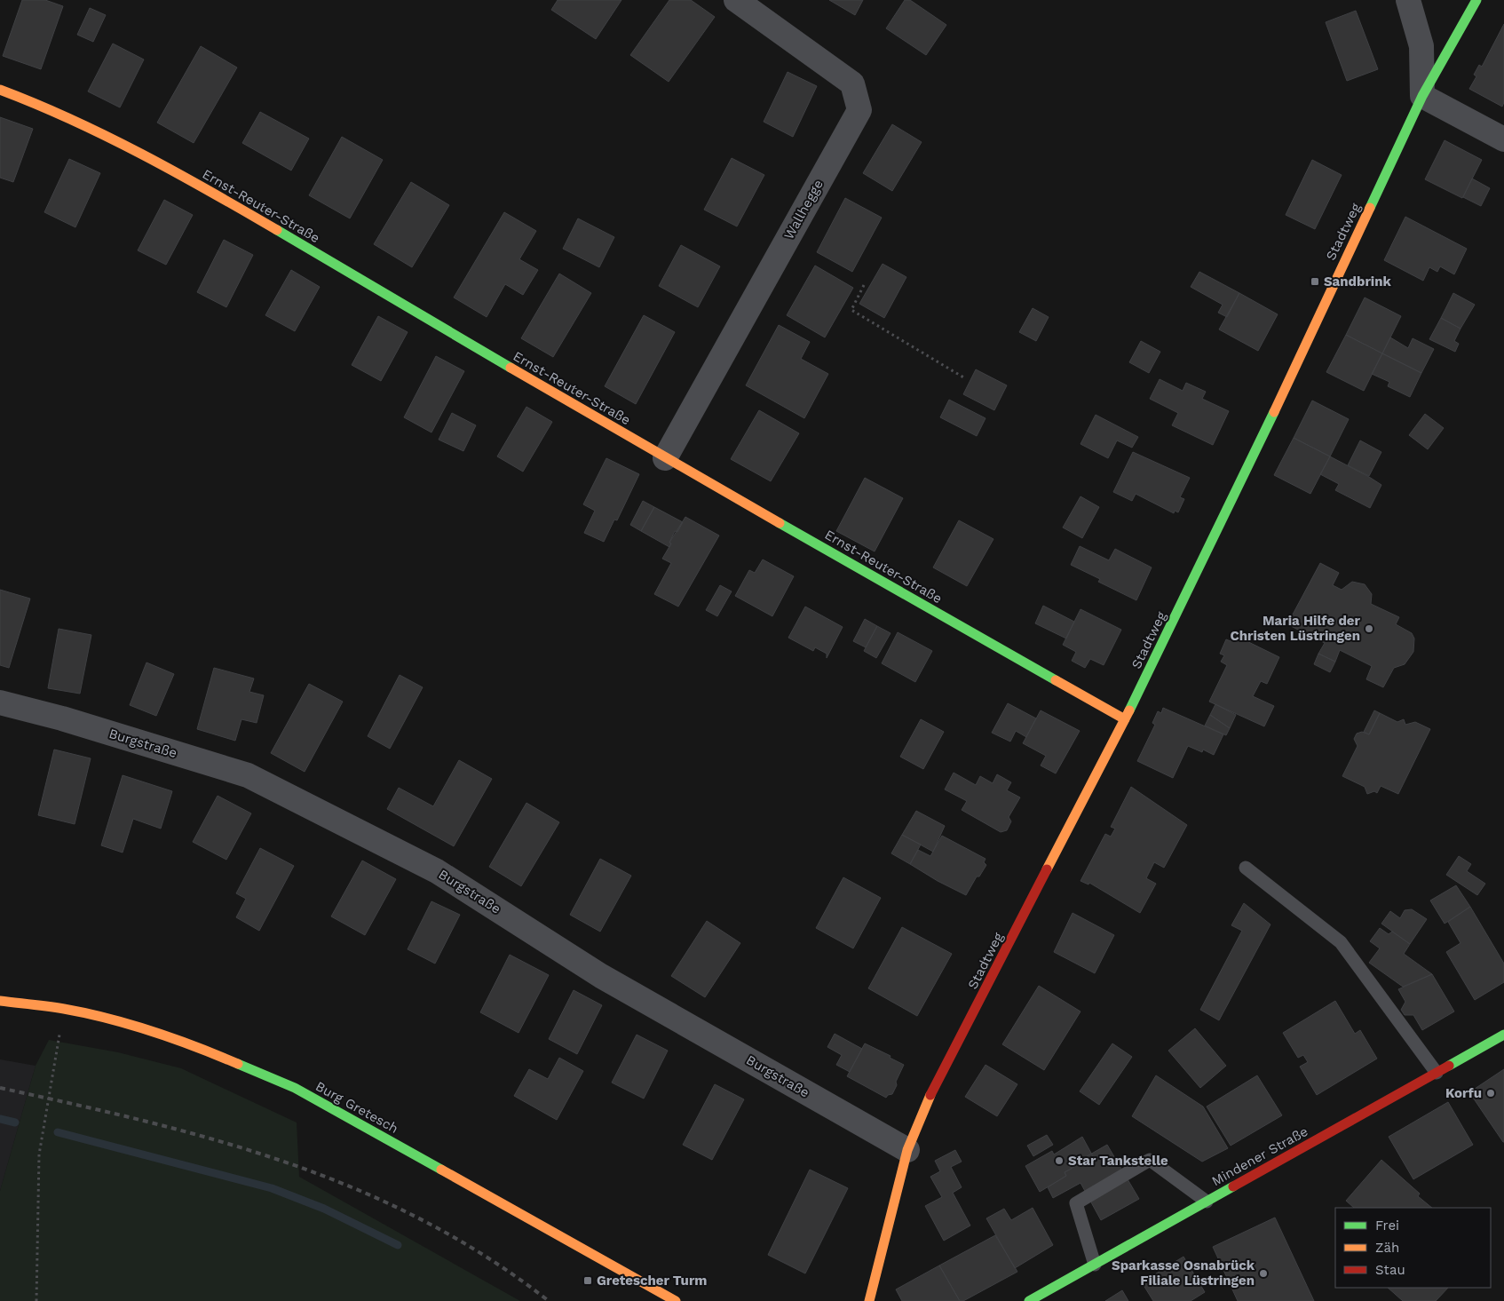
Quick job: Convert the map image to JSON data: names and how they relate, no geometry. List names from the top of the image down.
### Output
{
  "streets": {
    "street": [
      "Ernst-Reuter-Straße",
      "Wallhegge",
      "Stadtweg",
      "Burgstraße",
      "Burg Gretesch",
      "Mindener Straße"
    ]
  },
  "crossings": [
    ["Ernst-Reuter-Straße", "Wallhegge"],
    ["Ernst-Reuter-Straße", "Stadtweg"],
    ["Stadtweg", "Burgstraße"]
  ],
  "places": {
    "transit": ["Sandbrink", "Gretescher Turm"],
    "other": [
      "Maria Hilfe der Christen Lüstringen",
      "Korfu",
      "Star Tankstelle",
      "Sparkasse Osnabrück Filiale Lüstringen"
    ]
  },
  "legend": ["Frei", "Zäh", "Stau"]
}
